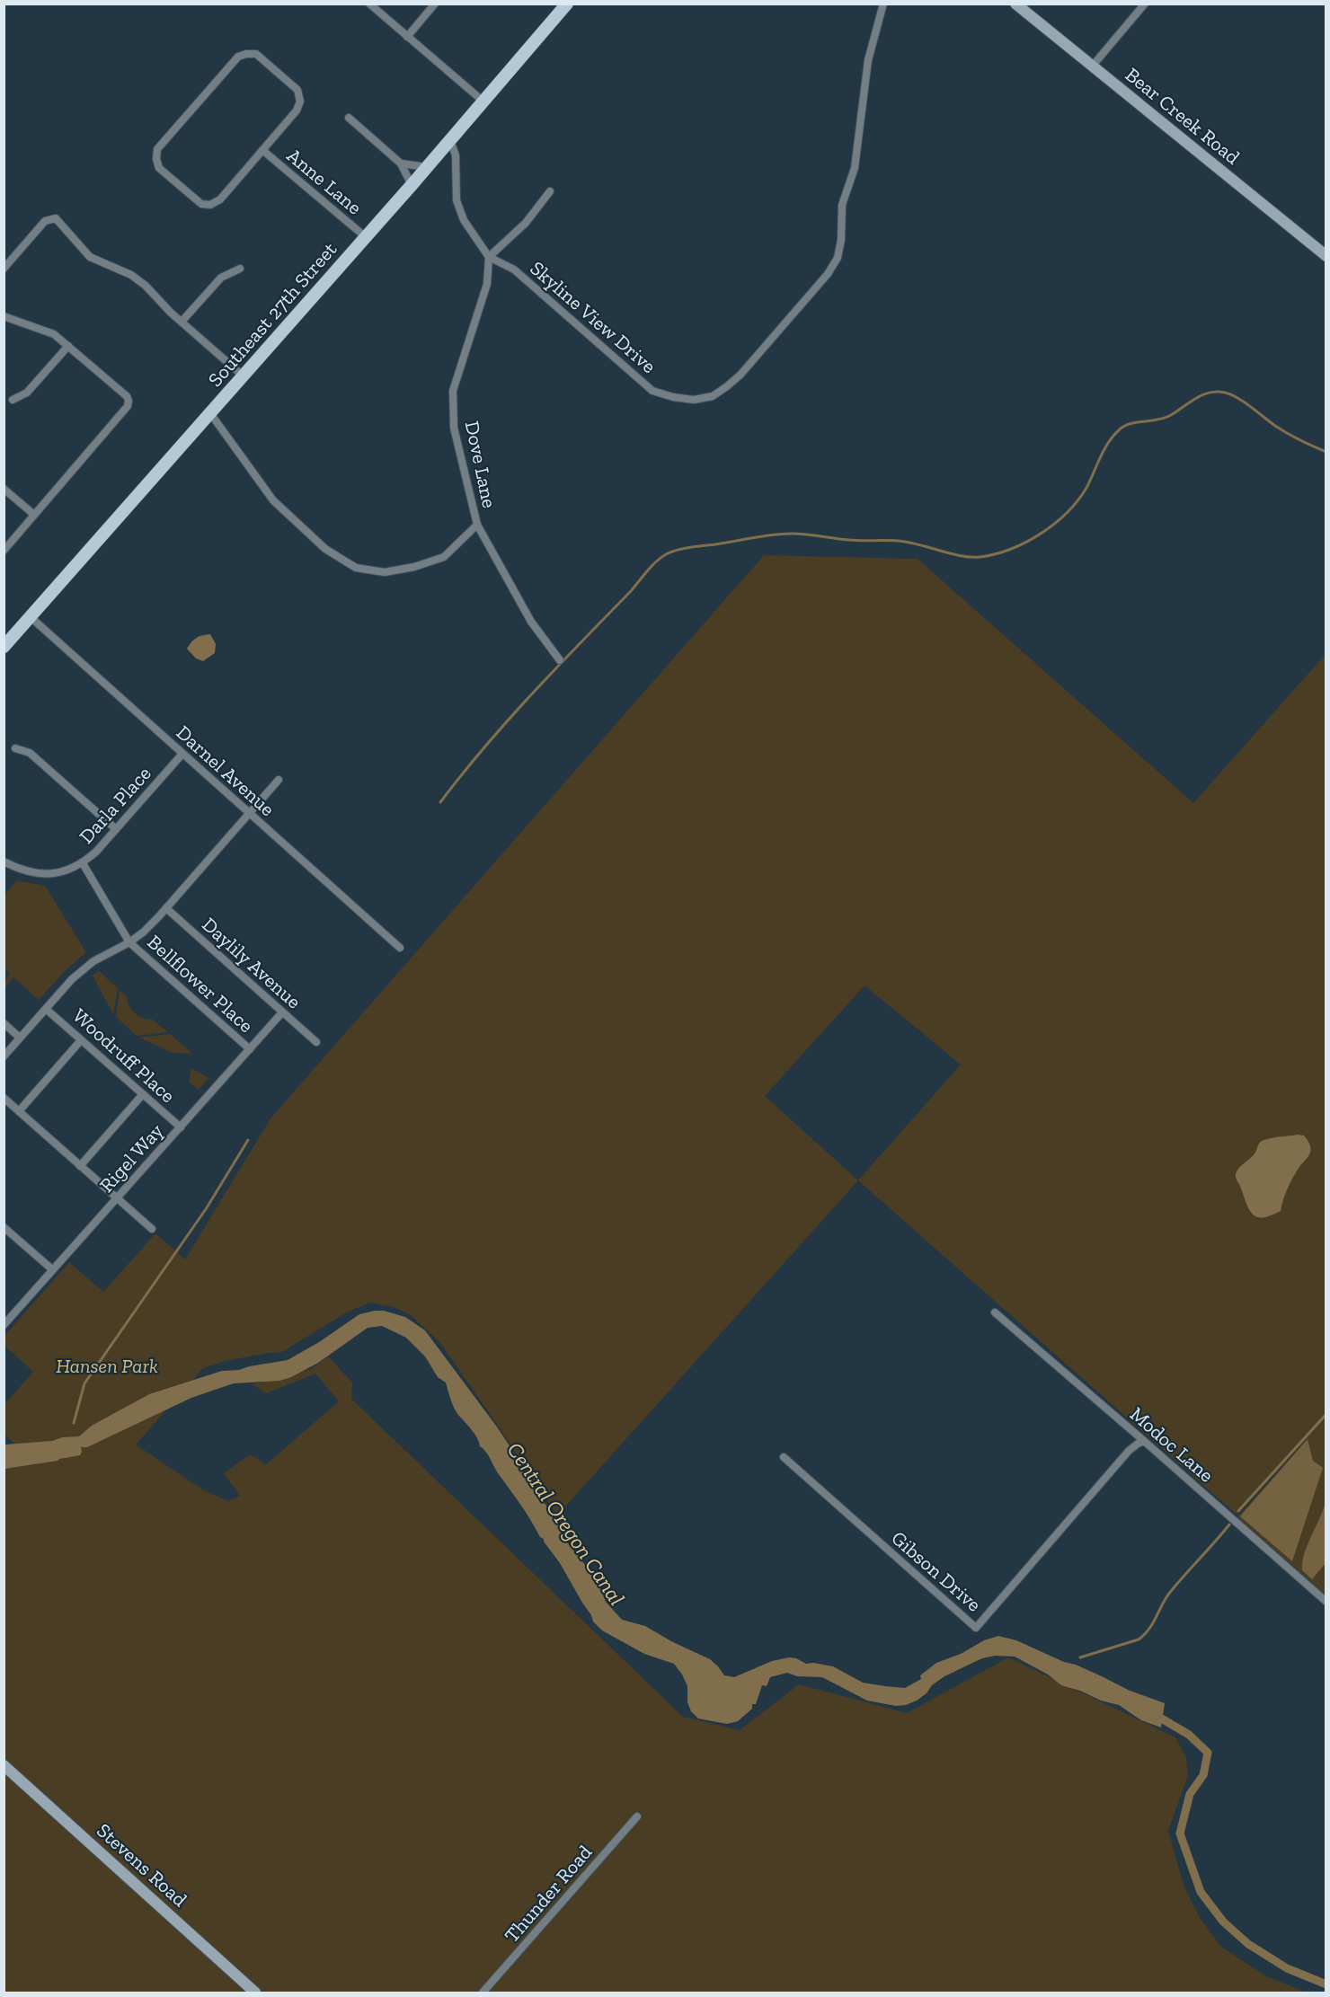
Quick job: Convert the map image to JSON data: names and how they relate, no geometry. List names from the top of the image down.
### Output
{
  "streets": {
    "main road": ["Southeast 27th Street"],
    "street": [
      "Bear Creek Road",
      "Anne Lane",
      "Skyline View Drive",
      "Dove Lane",
      "Darnel Avenue",
      "Darla Place",
      "Daylily Avenue",
      "Bellflower Place",
      "Woodruff Place",
      "Rigel Way",
      "Modoc Lane",
      "Gibson Drive",
      "Stevens Road",
      "Thunder Road"
    ]
  },
  "crossings": [
    ["Anne Lane", "Southeast 27th Street"],
    ["Southeast 27th Street", "Darnel Avenue"],
    ["Skyline View Drive", "Dove Lane"],
    ["Darnel Avenue", "Darla Place"],
    ["Darla Place", "Bellflower Place"],
    ["Daylily Avenue", "Rigel Way"],
    ["Bellflower Place", "Rigel Way"],
    ["Woodruff Place", "Rigel Way"],
    ["Modoc Lane", "Gibson Drive"]
  ],
  "water": ["Central Oregon Canal"],
  "parks": ["Hansen Park"]
}
